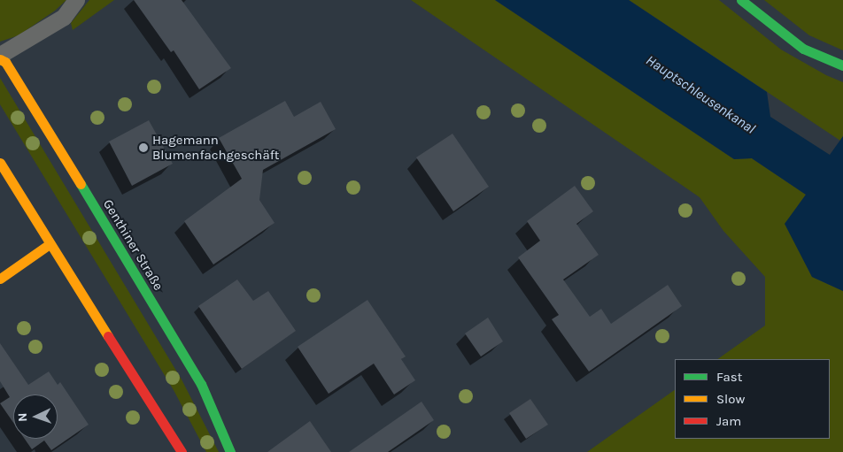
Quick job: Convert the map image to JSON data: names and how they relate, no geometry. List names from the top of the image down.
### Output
{
  "streets": {
    "street": ["Genthiner Straße"]
  },
  "water": ["Hauptschleusenkanal"],
  "places": ["Hagemann Blumenfachgeschäft"],
  "legend": ["Fast", "Slow", "Jam"],
  "north": "left"
}
